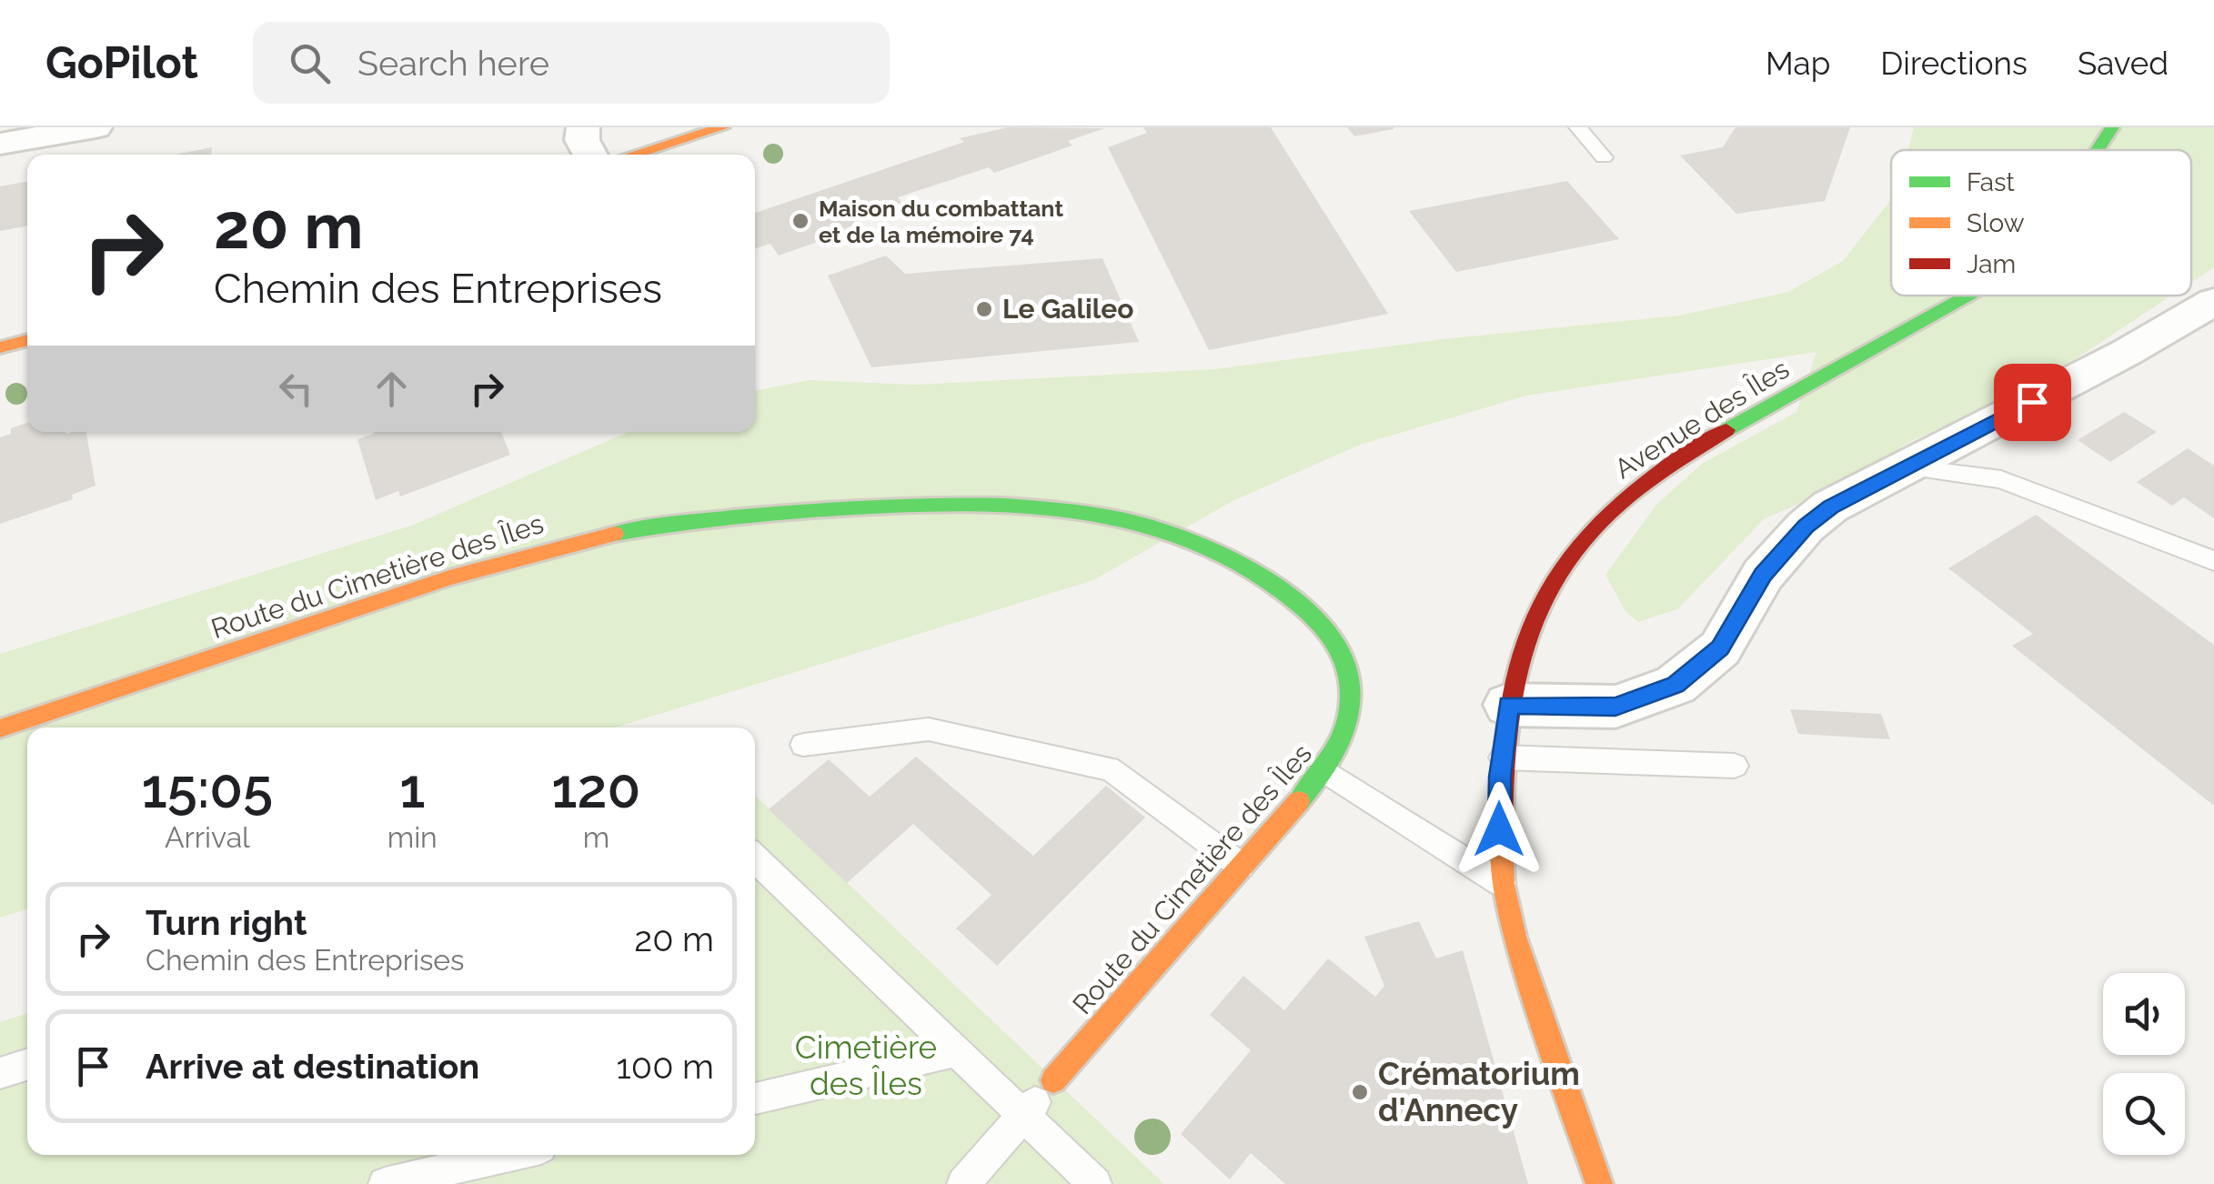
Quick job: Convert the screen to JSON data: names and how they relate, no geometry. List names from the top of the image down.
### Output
{
  "streets": {
    "street": ["Avenue des Îles", "Route du Cimetière des Îles"]
  },
  "parks": ["Cimetière des Îles"],
  "places": ["Maison du combattant et de la mémoire 74", "Le Galileo", "Crématorium d'Annecy"],
  "legend": ["Fast", "Slow", "Jam"],
  "page": {
    "header": "GoPilot",
    "search": "Search here",
    "nav": ["Map", "Directions", "Saved"],
    "turn": ["20 m", "Chemin des Entreprises"],
    "eta": [
      "15:05",
      "Arrival",
      "1",
      "min",
      "120",
      "m"
    ],
    "list": [
      {
        "name": "Turn right",
        "note": "Chemin des Entreprises",
        "value": "20 m"
      },
      {
        "name": "Arrive at destination",
        "value": "100 m"
      }
    ]
  }
}
